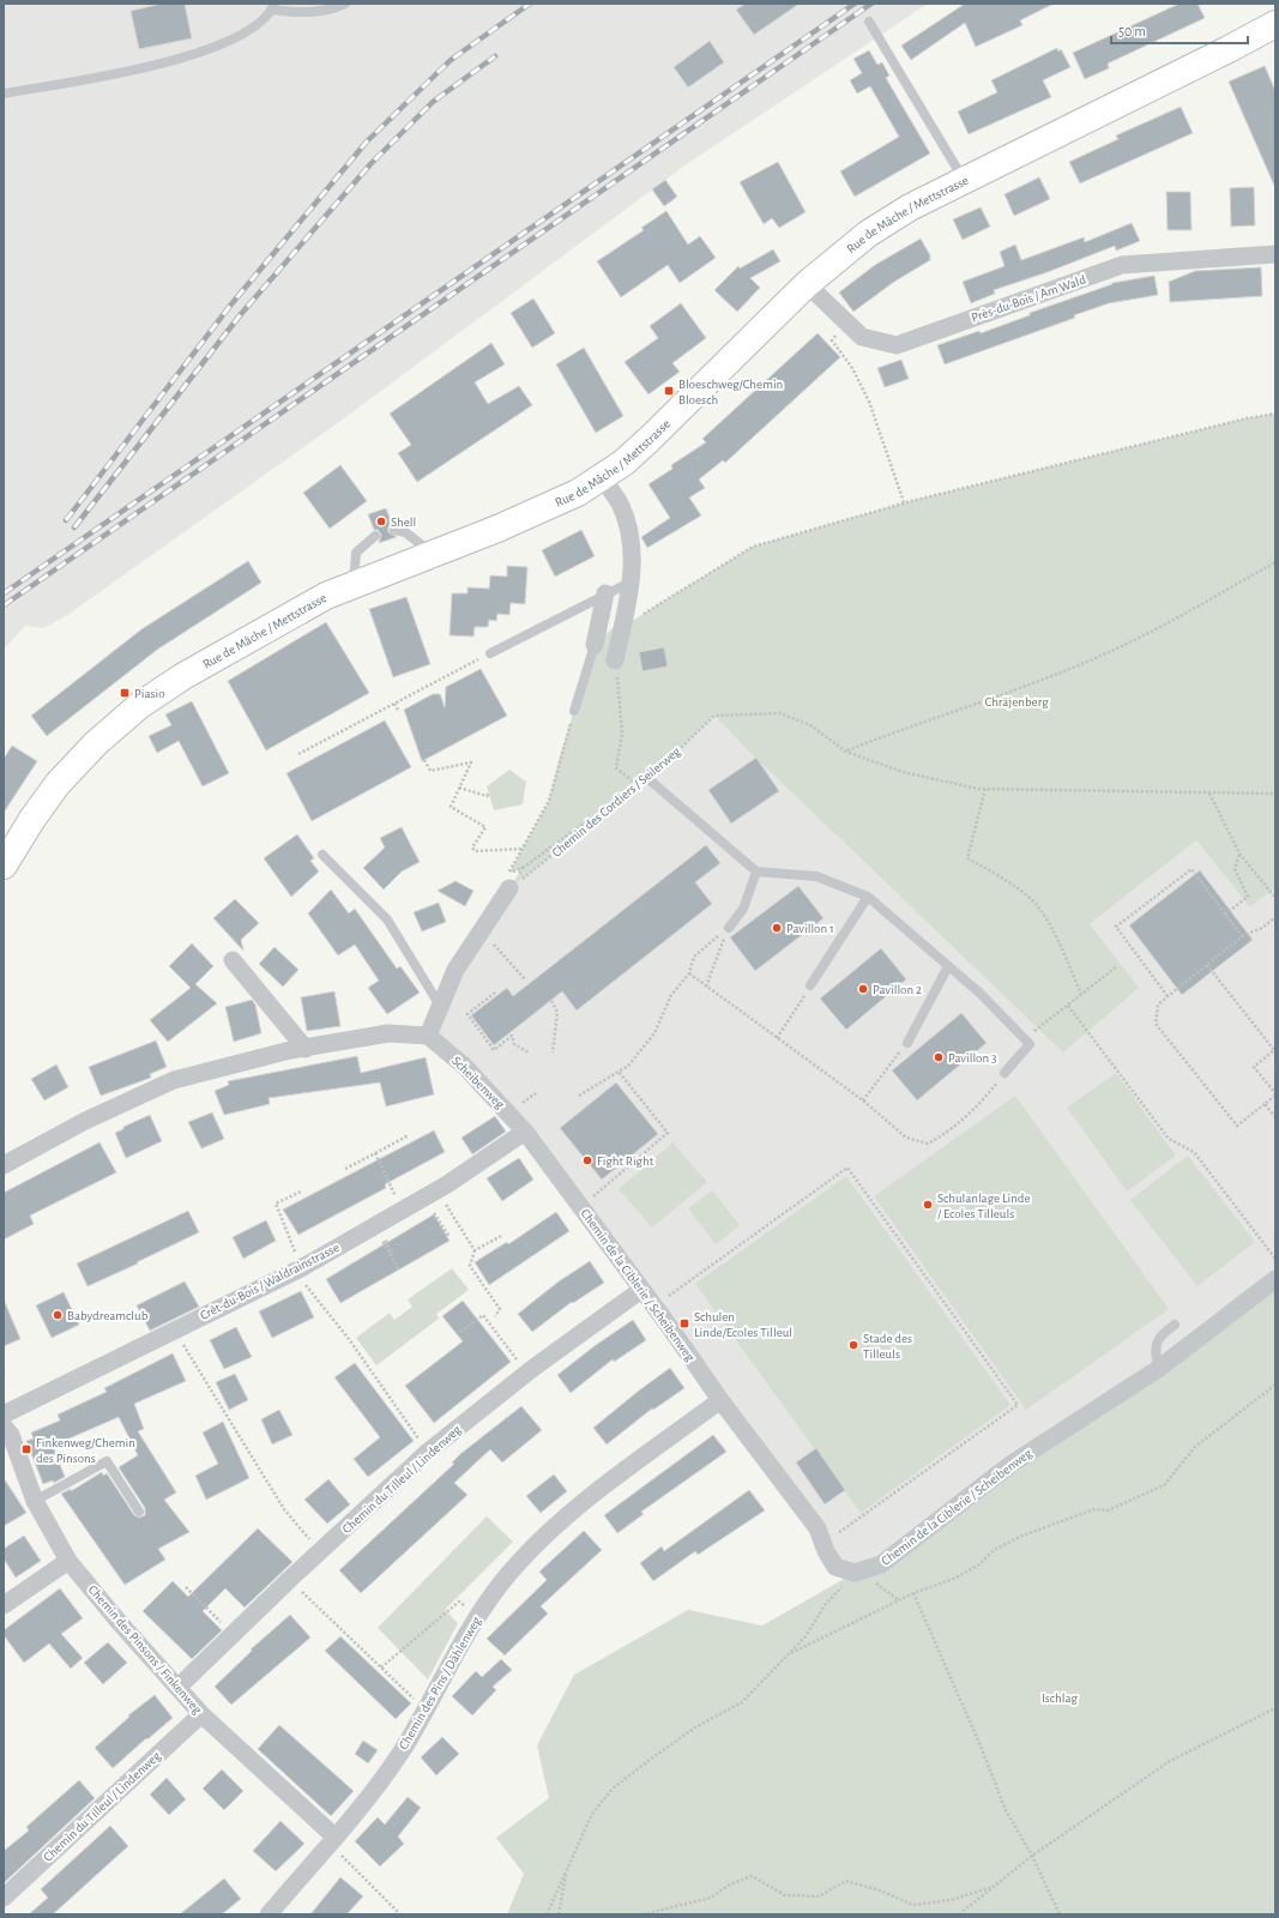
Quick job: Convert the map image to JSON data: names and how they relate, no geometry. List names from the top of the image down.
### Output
{
  "streets": {
    "main road": ["Rue de Mâche / Mettstrasse"],
    "street": [
      "Près-du-Bois / Am Wald",
      "Scheibenweg",
      "Crêt-du-Bois / Waldrainstrasse",
      "Chemin de la Ciblerie / Scheibenweg",
      "Chemin du Tilleul / Lindenweg",
      "Chemin des Pinsons / Finkenweg",
      "Chemin des Pins / Dählenweg"
    ],
    "path": ["Chemin des Cordiers / Seilerweg"]
  },
  "crossings": [
    ["Rue de Mâche / Mettstrasse", "Près-du-Bois / Am Wald"],
    ["Scheibenweg", "Crêt-du-Bois / Waldrainstrasse"],
    ["Scheibenweg", "Chemin de la Ciblerie / Scheibenweg"],
    ["Crêt-du-Bois / Waldrainstrasse", "Chemin de la Ciblerie / Scheibenweg"],
    ["Chemin de la Ciblerie / Scheibenweg", "Chemin du Tilleul / Lindenweg"],
    ["Chemin de la Ciblerie / Scheibenweg", "Chemin des Pins / Dählenweg"],
    ["Chemin du Tilleul / Lindenweg", "Chemin des Pinsons / Finkenweg"],
    ["Chemin des Pinsons / Finkenweg", "Chemin des Pins / Dählenweg"]
  ],
  "parks": ["Chräjenberg", "Ischlag"],
  "places": {
    "transit": [
      "Bloeschweg/Chemin Bloesch",
      "Piasio",
      "Schulen Linde/Ecoles Tilleul",
      "Finkenweg/Chemin des Pinsons"
    ],
    "other": [
      "Shell",
      "Pavillon 1",
      "Pavillon 2",
      "Pavillon 3",
      "Fight Right",
      "Schulanlage Linde / Ecoles Tilleuls",
      "Babydreamclub",
      "Stade des Tilleuls"
    ]
  },
  "scale_bar": "50 m"
}
